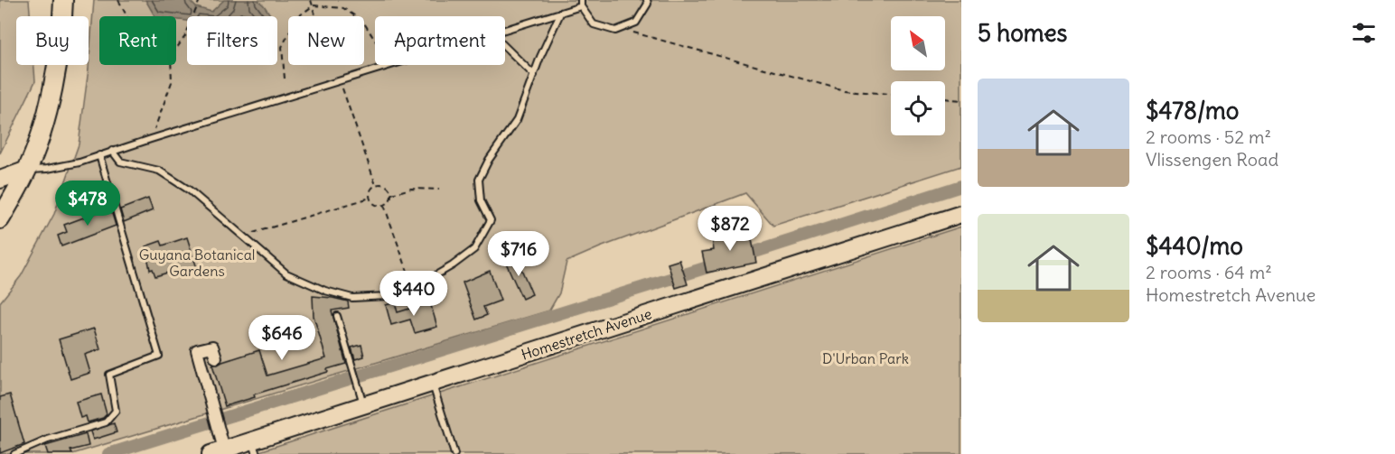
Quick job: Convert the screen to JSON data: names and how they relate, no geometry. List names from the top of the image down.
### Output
{
  "streets": {
    "main road": ["Homestretch Avenue"]
  },
  "parks": ["Guyana Botanical Gardens", "D'Urban Park"],
  "north": "top left",
  "page": {
    "heading": "5 homes",
    "chip": [
      "Buy",
      "Rent",
      "Filters",
      "New",
      "Apartment"
    ],
    "list": [
      {
        "name": "$478/mo",
        "note": "2 rooms · 52 m² · Vlissengen Road"
      },
      {
        "name": "$440/mo",
        "note": "2 rooms · 64 m² · Homestretch Avenue"
      }
    ],
    "price": [
      "$478",
      "$872",
      "$716",
      "$440",
      "$646"
    ]
  }
}
